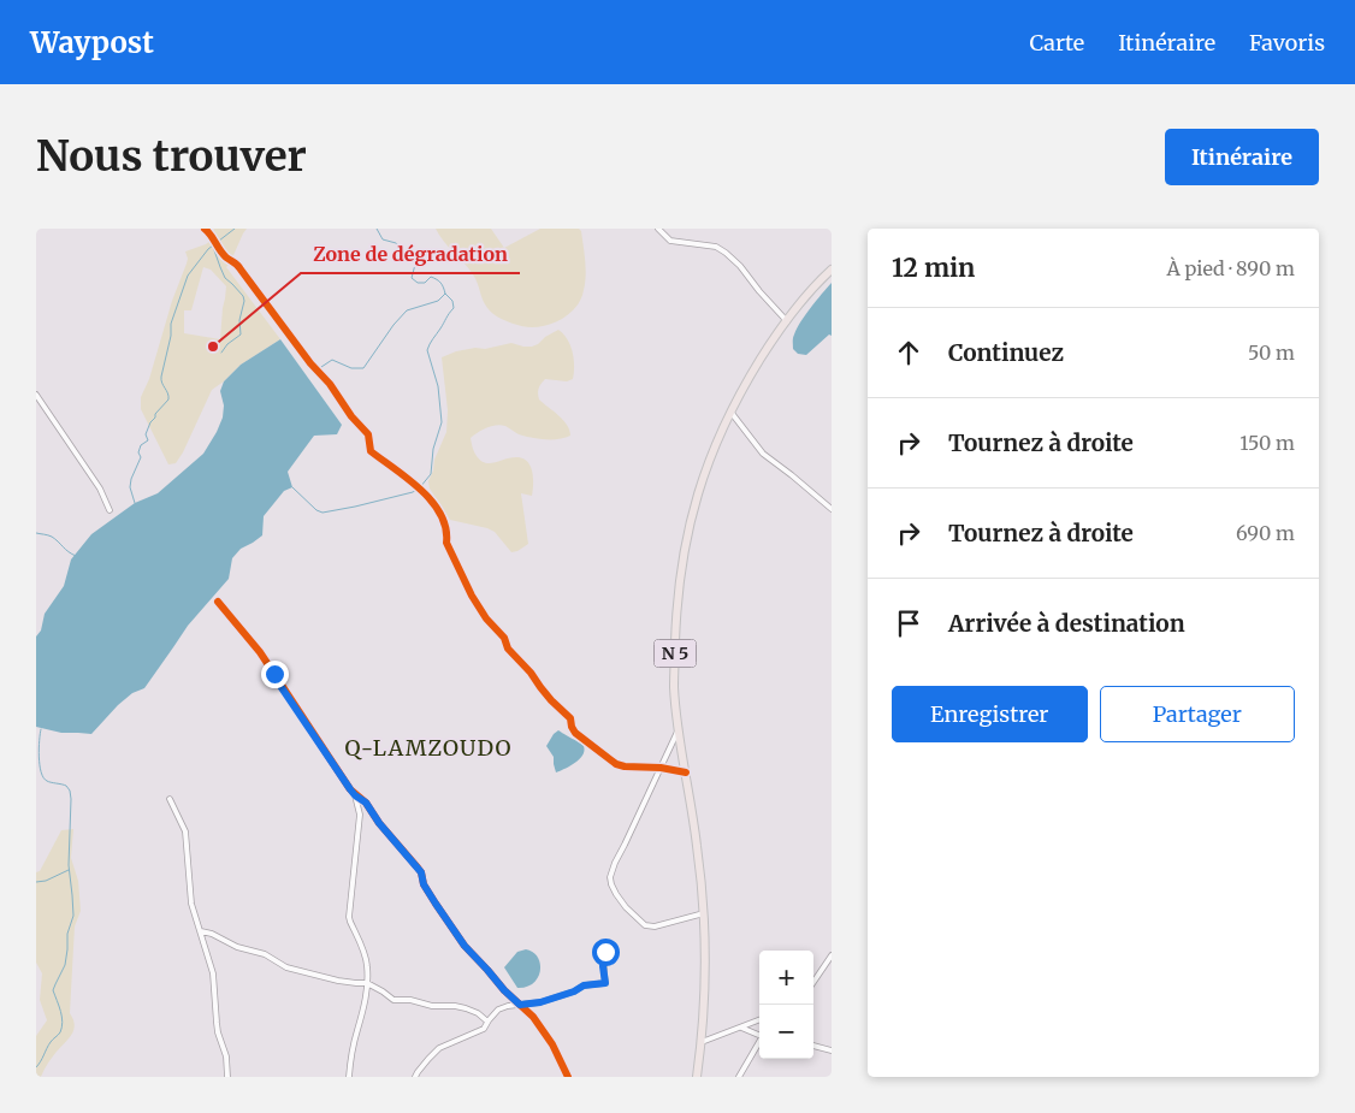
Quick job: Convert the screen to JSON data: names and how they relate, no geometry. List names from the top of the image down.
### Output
{
  "streets": {
    "highway": ["N 5"]
  },
  "districts": ["Q-LAMZOUDO"],
  "places": ["Zone de dégradation"],
  "page": {
    "header": "Waypost",
    "nav": ["Carte", "Itinéraire", "Favoris"],
    "buttons": [
      "Itinéraire",
      ["Enregistrer", "Partager"]
    ],
    "title": "Nous trouver",
    "heading": ["12 min", "À pied · 890 m"],
    "list": [
      ["Continuez", "50 m"],
      ["Tournez à droite", "150 m"],
      ["Tournez à droite", "690 m"],
      "Arrivée à destination"
    ],
    "map_buttons": ["+", "−"]
  }
}
